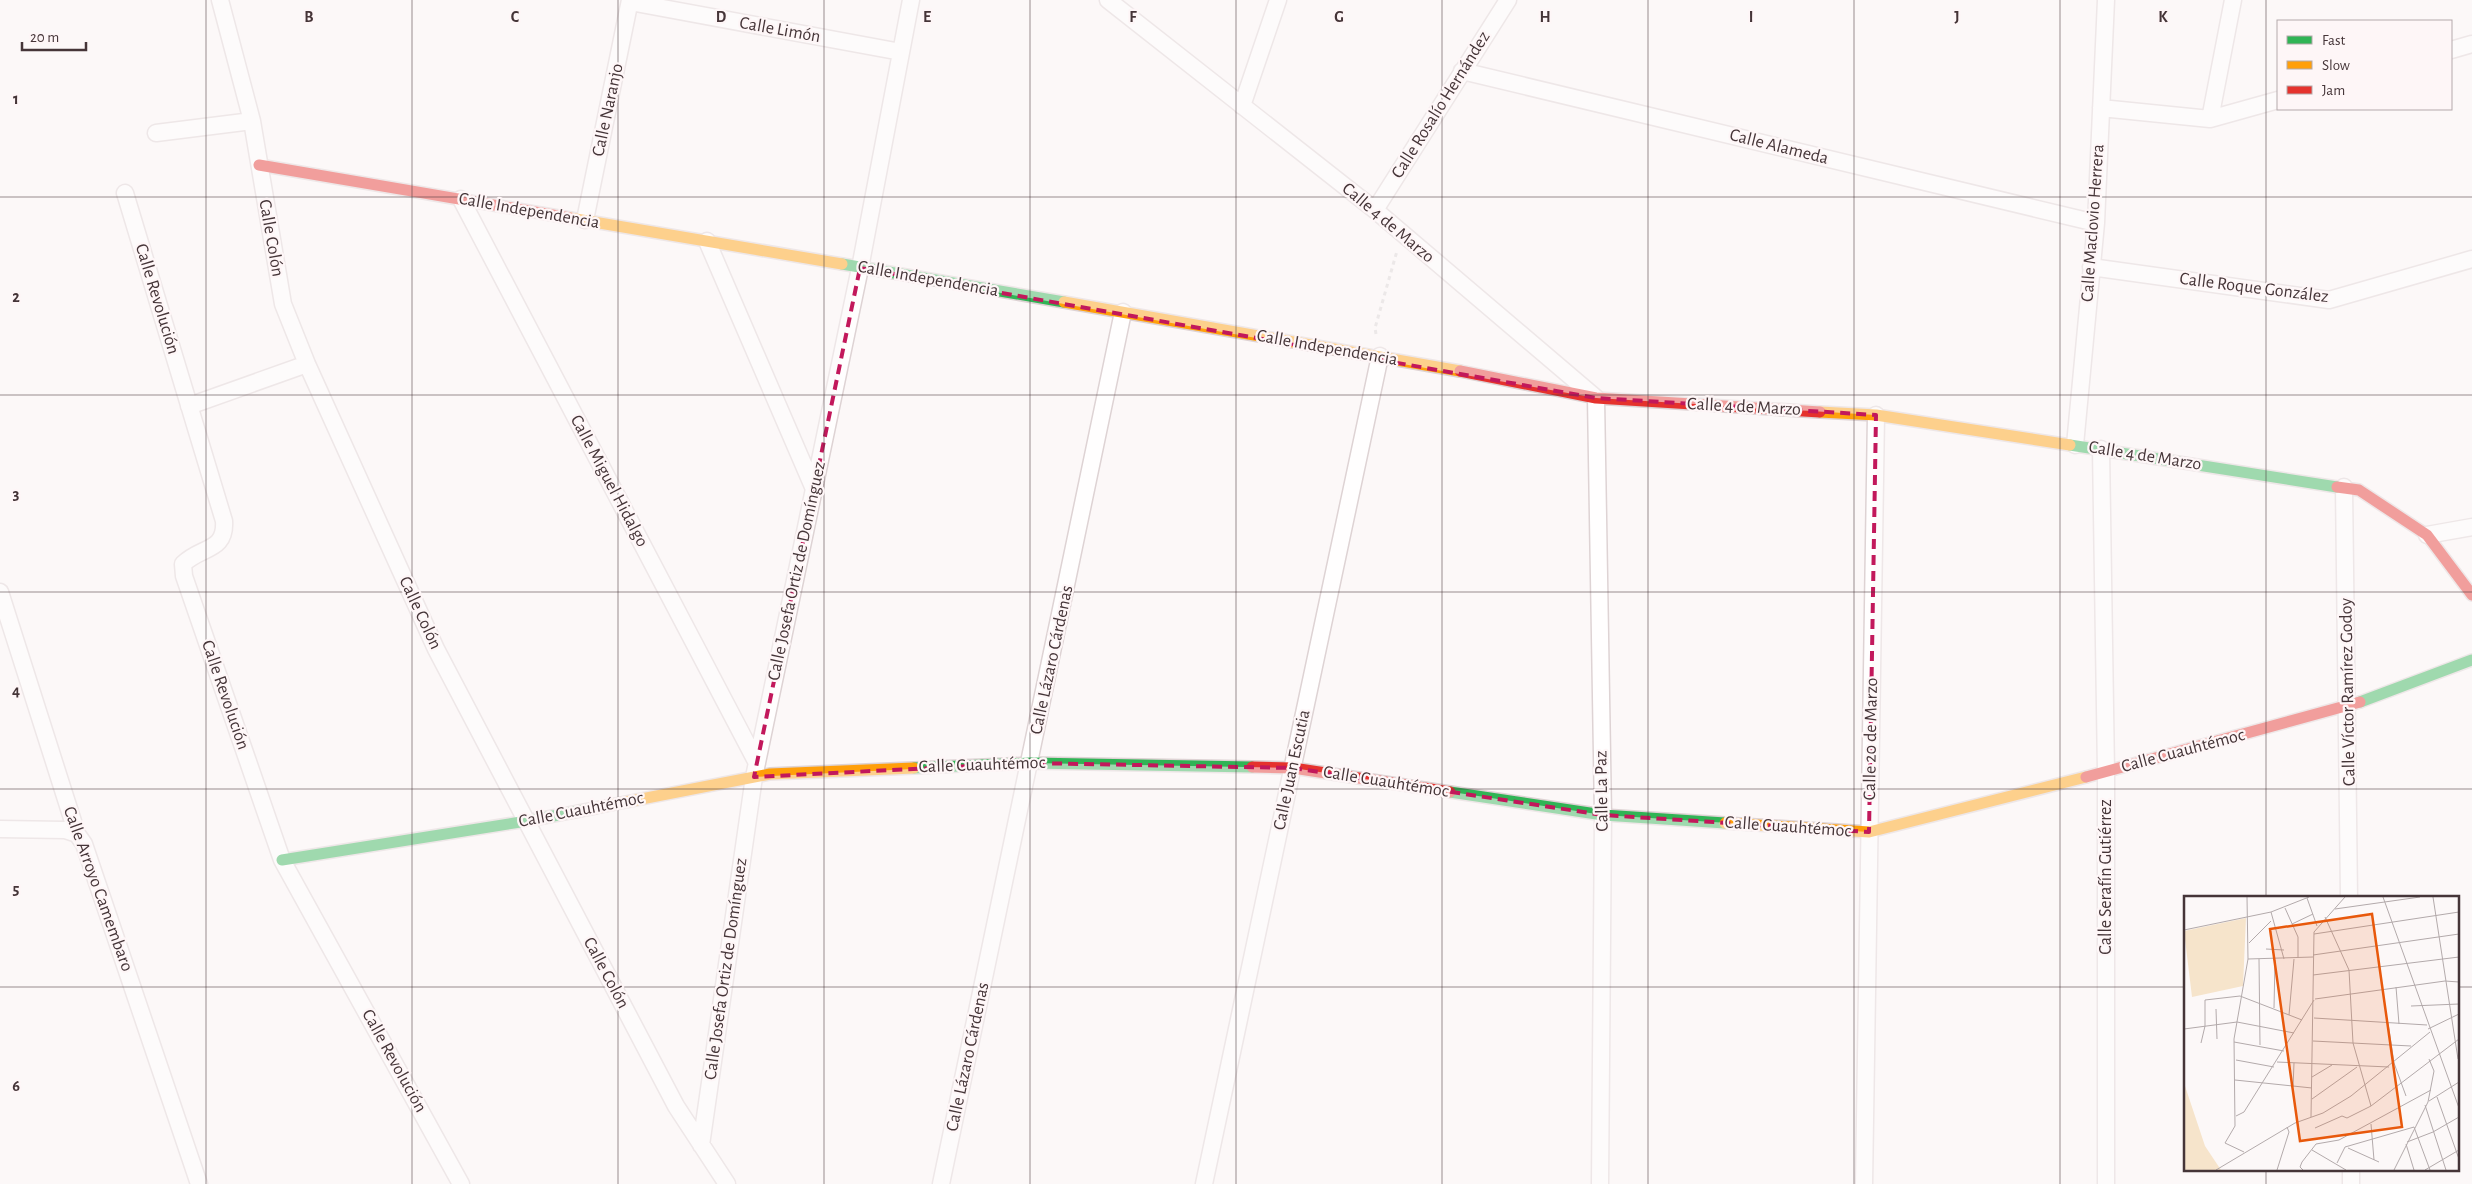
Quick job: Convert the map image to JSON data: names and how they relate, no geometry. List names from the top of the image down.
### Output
{
  "streets": {
    "street": [
      "Calle Limón",
      "Calle Rosalío Hernández",
      "Calle Naranjo",
      "Calle Alameda",
      "Calle Independencia",
      "Calle 4 de Marzo",
      "Calle Maclovio Herrera",
      "Calle Colón",
      "Calle Roque González",
      "Calle Revolución",
      "Calle Miguel Hidalgo",
      "Calle Josefa Ortiz de Domínguez",
      "Calle Lázaro Cárdenas",
      "Calle Víctor Ramírez Godoy",
      "Calle 20 de Marzo",
      "Calle Cuauhtémoc",
      "Calle Juan Escutia",
      "Calle La Paz",
      "Calle Serafín Gutiérrez",
      "Calle Arroyo Camembaro"
    ]
  },
  "crossings": [
    ["Calle Limón", "Calle Naranjo"],
    ["Calle Limón", "Calle Josefa Ortiz de Domínguez"],
    ["Calle Rosalío Hernández", "Calle Alameda"],
    ["Calle Rosalío Hernández", "Calle 4 de Marzo"],
    ["Calle Naranjo", "Calle Independencia"],
    ["Calle Alameda", "Calle Maclovio Herrera"],
    ["Calle Independencia", "Calle 4 de Marzo"],
    ["Calle Independencia", "Calle Colón"],
    ["Calle Independencia", "Calle Miguel Hidalgo"],
    ["Calle Independencia", "Calle Josefa Ortiz de Domínguez"],
    ["Calle Independencia", "Calle Lázaro Cárdenas"],
    ["Calle Independencia", "Calle Juan Escutia"],
    ["Calle Independencia", "Calle La Paz"],
    ["Calle 4 de Marzo", "Calle Maclovio Herrera"],
    ["Calle 4 de Marzo", "Calle Víctor Ramírez Godoy"],
    ["Calle 4 de Marzo", "Calle 20 de Marzo"],
    ["Calle 4 de Marzo", "Calle La Paz"],
    ["Calle 4 de Marzo", "Calle Serafín Gutiérrez"],
    ["Calle Maclovio Herrera", "Calle Roque González"],
    ["Calle Colón", "Calle Josefa Ortiz de Domínguez"],
    ["Calle Colón", "Calle Cuauhtémoc"],
    ["Calle Revolución", "Calle Cuauhtémoc"],
    ["Calle Miguel Hidalgo", "Calle Josefa Ortiz de Domínguez"],
    ["Calle Miguel Hidalgo", "Calle Cuauhtémoc"],
    ["Calle Josefa Ortiz de Domínguez", "Calle Cuauhtémoc"],
    ["Calle Lázaro Cárdenas", "Calle Cuauhtémoc"],
    ["Calle Víctor Ramírez Godoy", "Calle Cuauhtémoc"],
    ["Calle 20 de Marzo", "Calle Cuauhtémoc"],
    ["Calle Cuauhtémoc", "Calle Juan Escutia"],
    ["Calle Cuauhtémoc", "Calle La Paz"],
    ["Calle Cuauhtémoc", "Calle Serafín Gutiérrez"]
  ],
  "legend": ["Fast", "Slow", "Jam"],
  "scale_bar": "20 m",
  "grid": {
    "columns": [
      "B",
      "C",
      "D",
      "E",
      "F",
      "G",
      "H",
      "I",
      "J",
      "K"
    ],
    "rows": [
      "1",
      "2",
      "3",
      "4",
      "5",
      "6"
    ]
  }
}
